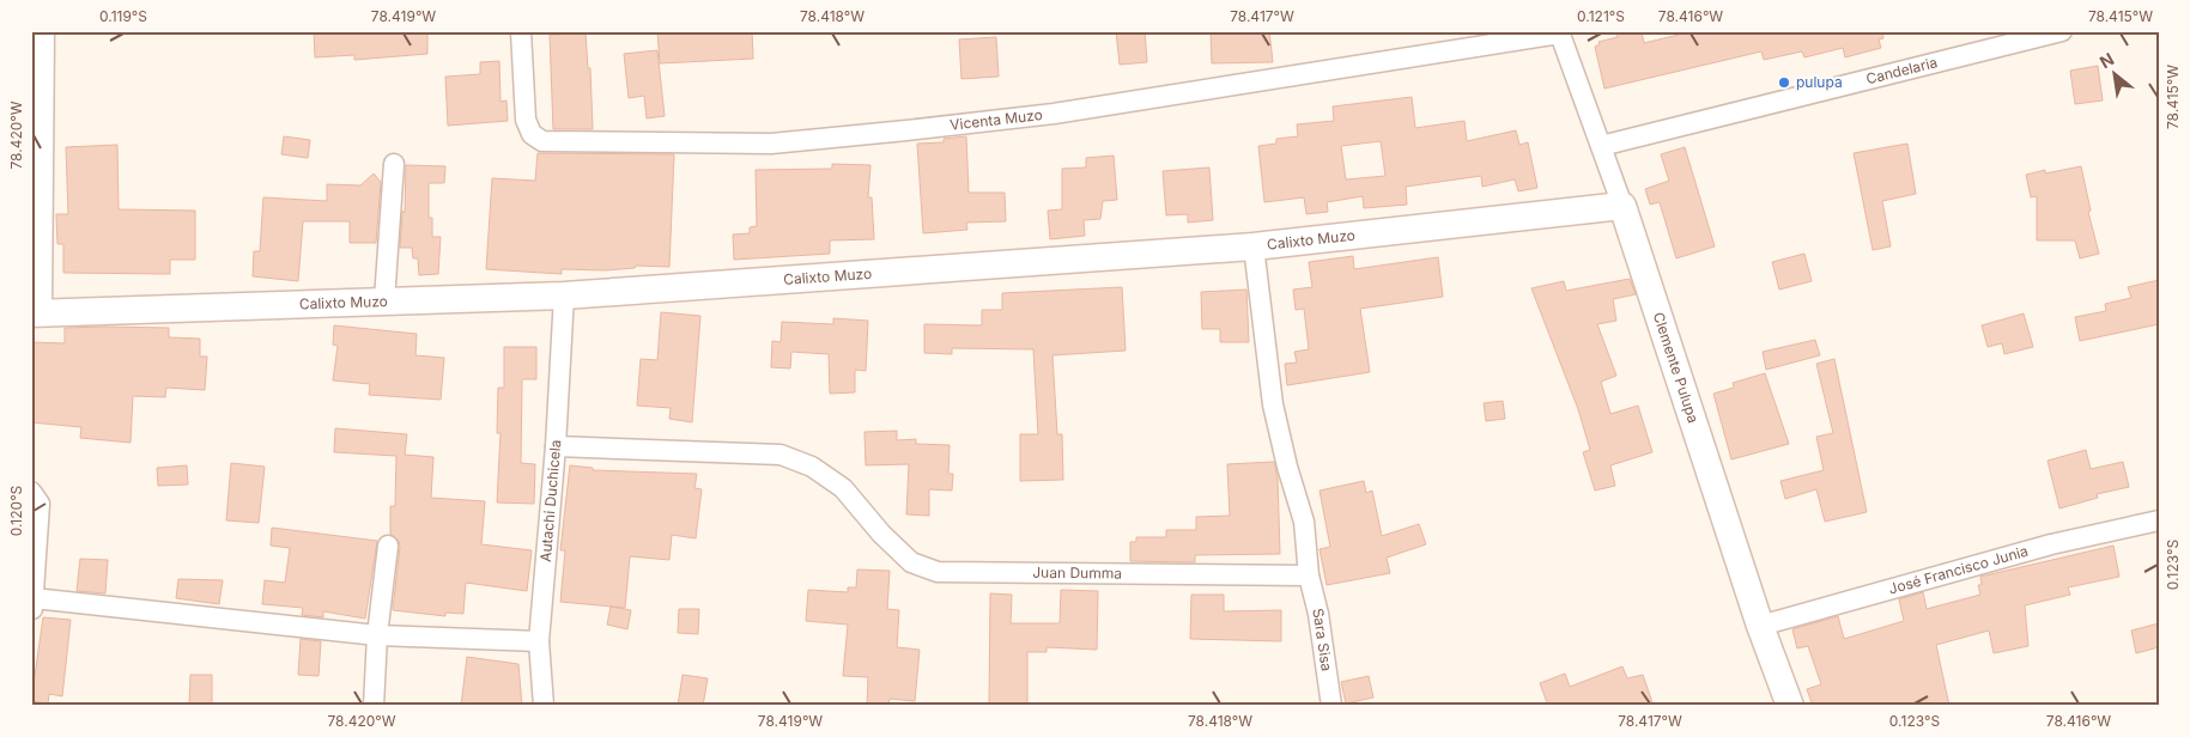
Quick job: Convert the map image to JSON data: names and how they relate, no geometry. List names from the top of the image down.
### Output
{
  "streets": {
    "street": [
      "Candelaria",
      "Vicenta Muzo",
      "Calixto Muzo",
      "Clemente Pulupa",
      "Autachi Duchicela",
      "José Francisco Junia",
      "Juan Dumma",
      "Sara Sisa"
    ]
  },
  "crossings": [
    ["Candelaria", "Clemente Pulupa"],
    ["Vicenta Muzo", "Clemente Pulupa"],
    ["Calixto Muzo", "Clemente Pulupa"],
    ["Calixto Muzo", "Autachi Duchicela"],
    ["Clemente Pulupa", "José Francisco Junia"],
    ["Autachi Duchicela", "Juan Dumma"],
    ["Juan Dumma", "Sara Sisa"]
  ],
  "places": ["pulupa"],
  "north": "top left",
  "coordinates": [
    "0.119°S",
    "78.419°W",
    "78.418°W",
    "78.417°W",
    "0.121°S",
    "78.416°W",
    "78.415°W",
    "78.420°W",
    "0.120°S",
    "0.123°S"
  ]
}
